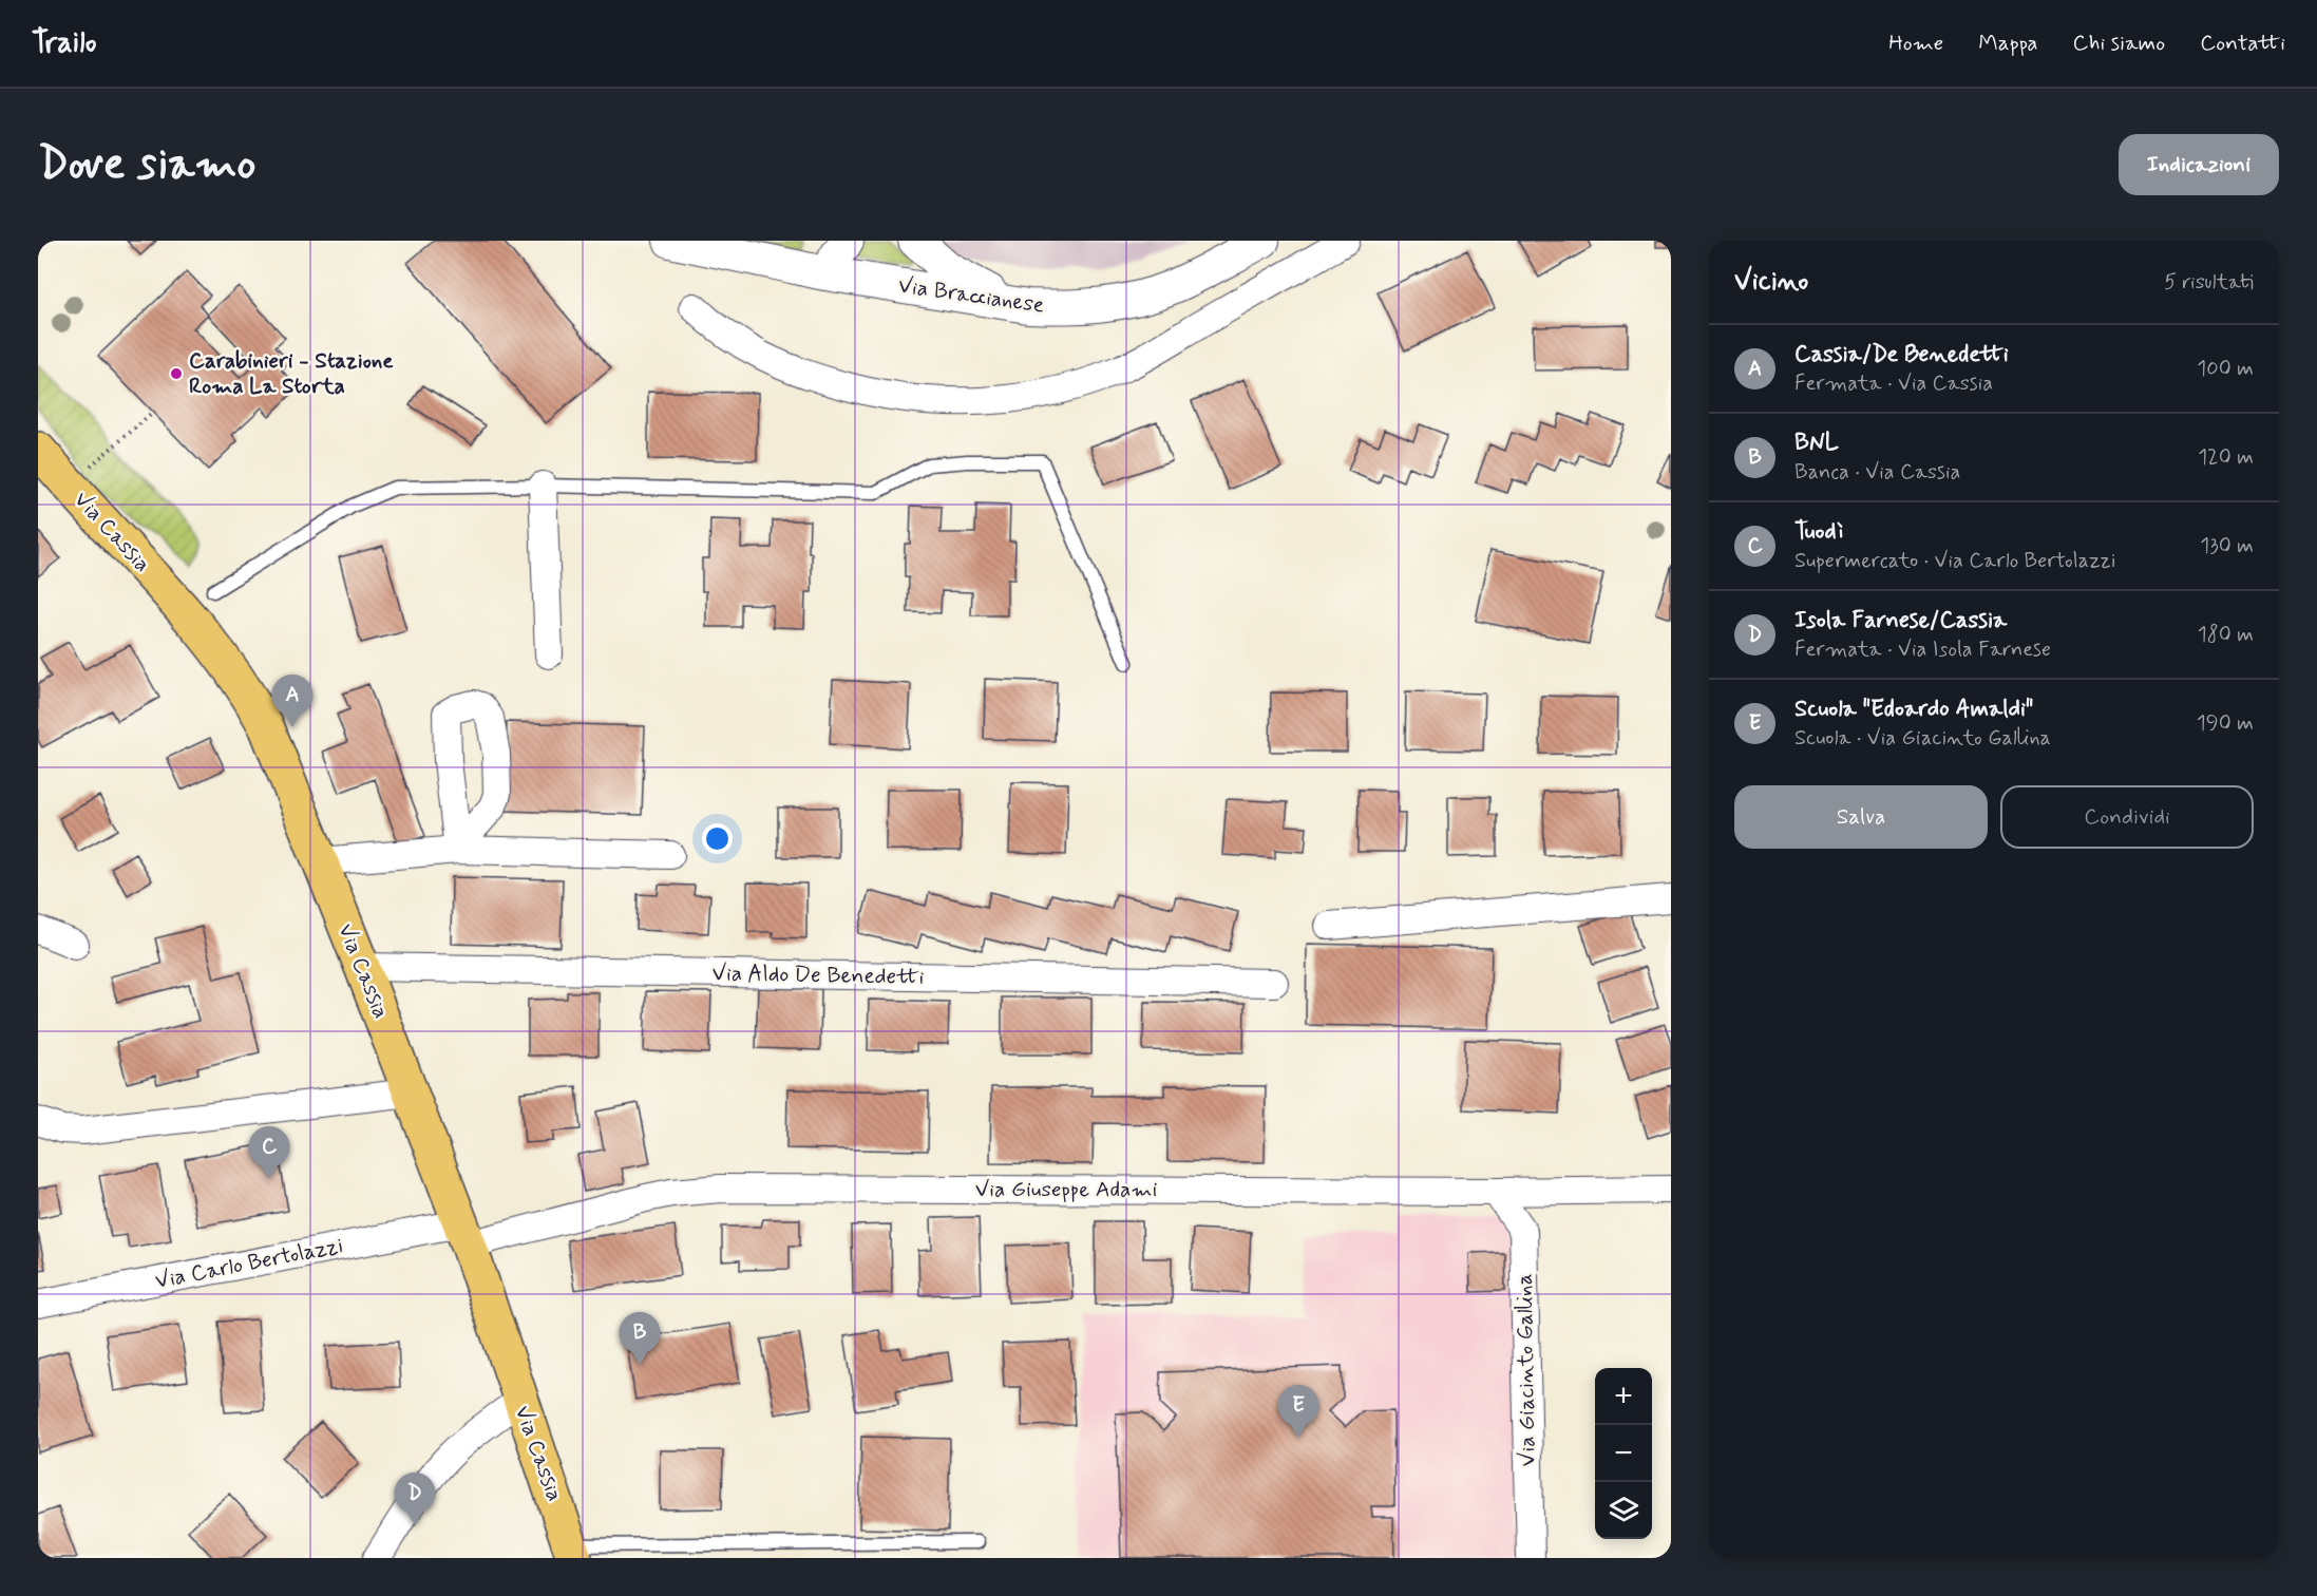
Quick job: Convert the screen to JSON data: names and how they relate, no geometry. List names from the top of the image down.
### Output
{
  "streets": {
    "main road": ["Via Cassia"],
    "street": [
      "Via Braccianese",
      "Via Aldo De Benedetti",
      "Via Giuseppe Adami",
      "Via Carlo Bertolazzi",
      "Via Giacinto Gallina"
    ]
  },
  "crossings": [
    ["Via Cassia", "Via Aldo De Benedetti"],
    ["Via Cassia", "Via Giuseppe Adami"],
    ["Via Cassia", "Via Carlo Bertolazzi"],
    ["Via Giuseppe Adami", "Via Carlo Bertolazzi"],
    ["Via Giuseppe Adami", "Via Giacinto Gallina"]
  ],
  "places": ["Carabinieri - Stazione Roma La Storta"],
  "page": {
    "header": "Trailo",
    "nav": [
      "Home",
      "Mappa",
      "Chi siamo",
      "Contatti"
    ],
    "buttons": [
      "Indicazioni",
      ["Salva", "Condividi"]
    ],
    "title": "Dove siamo",
    "heading": ["Vicino", "5 risultati"],
    "list": [
      {
        "mark": "A",
        "name": "Cassia/De Benedetti",
        "note": "Fermata · Via Cassia",
        "value": "100 m"
      },
      {
        "mark": "B",
        "name": "BNL",
        "note": "Banca · Via Cassia",
        "value": "120 m"
      },
      {
        "mark": "C",
        "name": "Tuodì",
        "note": "Supermercato · Via Carlo Bertolazzi",
        "value": "130 m"
      },
      {
        "mark": "D",
        "name": "Isola Farnese/Cassia",
        "note": "Fermata · Via Isola Farnese",
        "value": "180 m"
      },
      {
        "mark": "E",
        "name": "Scuola \"Edoardo Amaldi\"",
        "note": "Scuola · Via Giacinto Gallina",
        "value": "190 m"
      }
    ],
    "pins": [
      "A",
      "C",
      "B",
      "E",
      "D"
    ],
    "map_buttons": ["+", "−"]
  }
}
